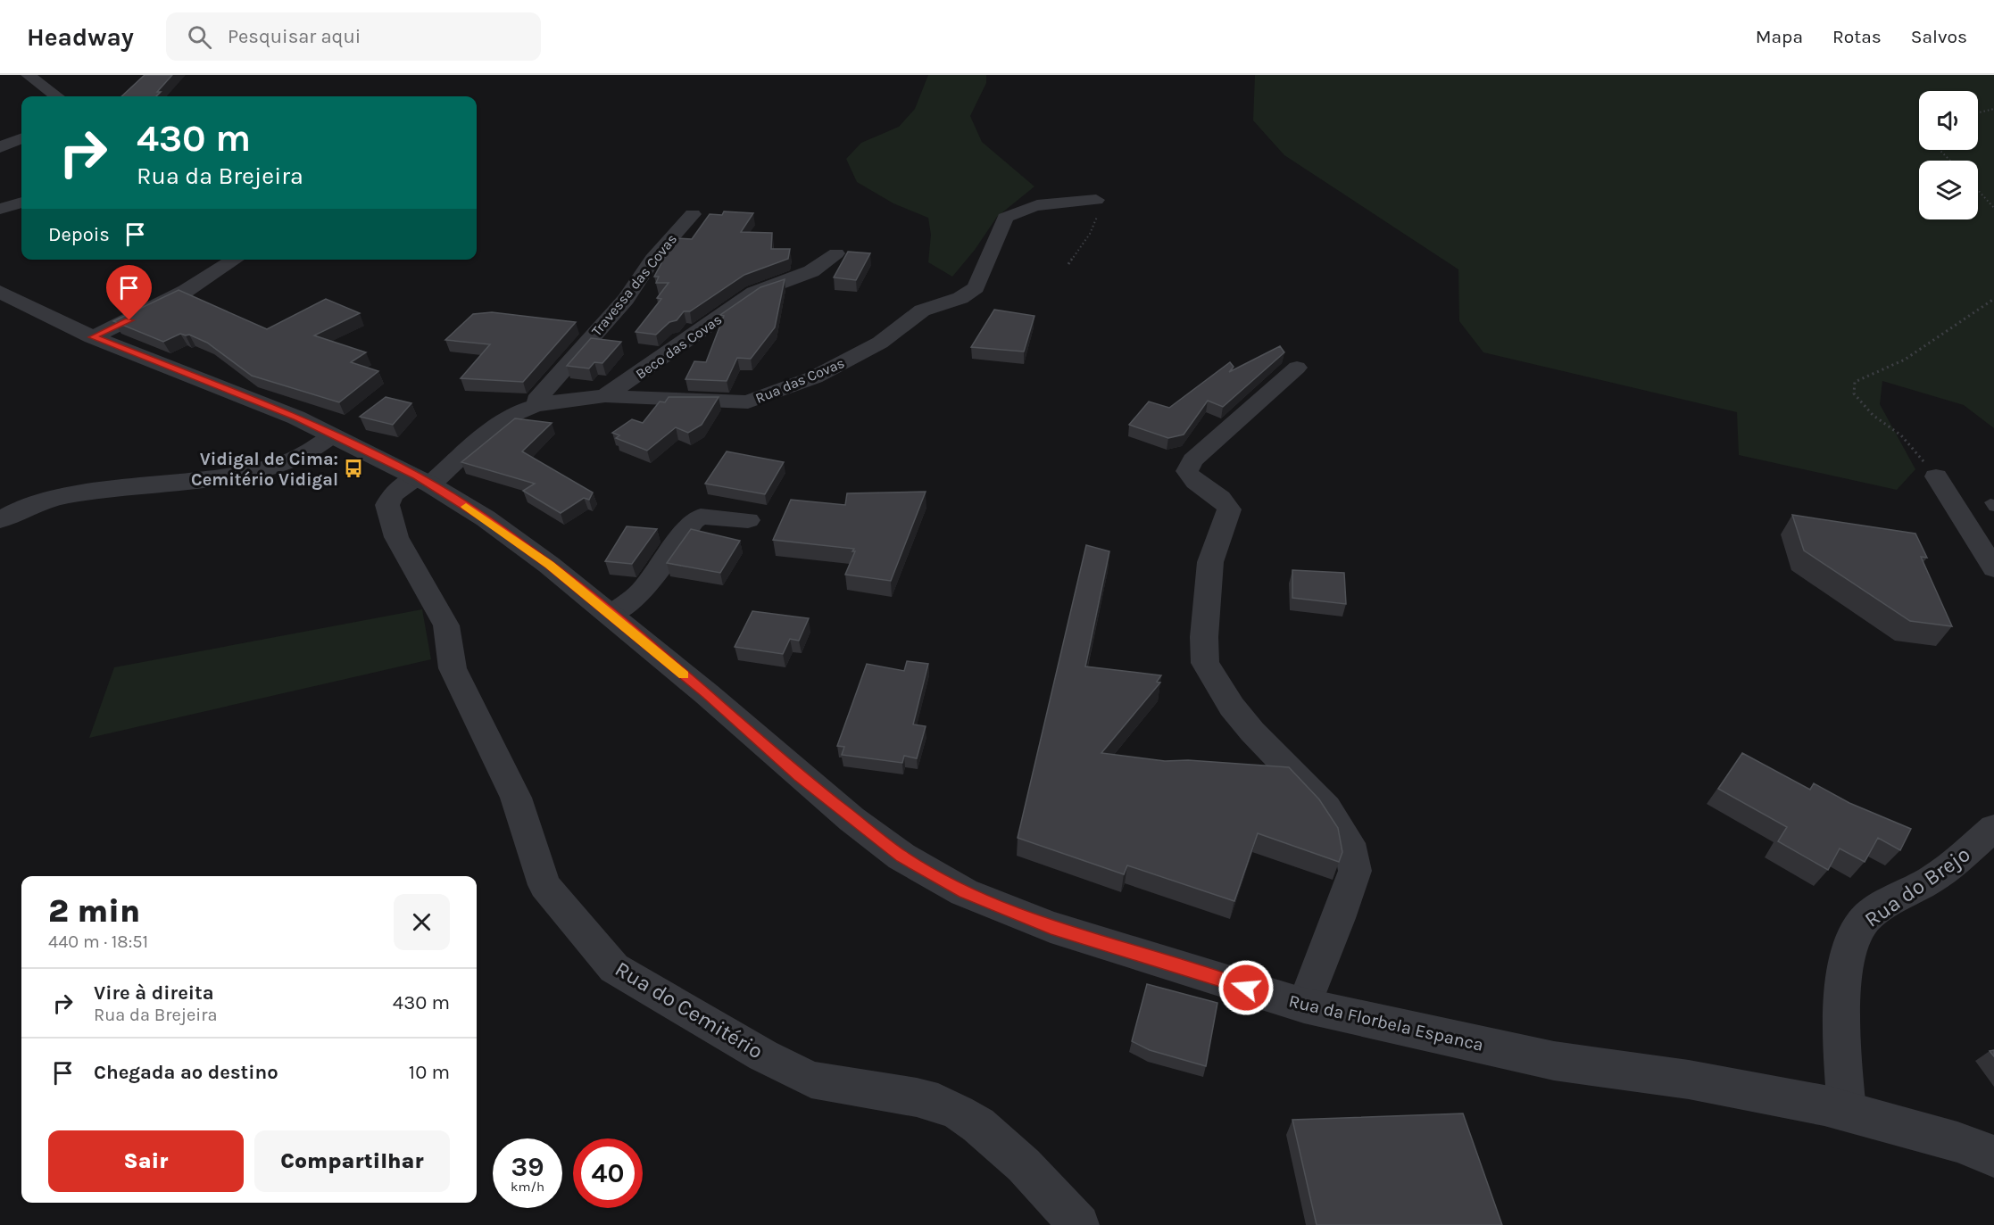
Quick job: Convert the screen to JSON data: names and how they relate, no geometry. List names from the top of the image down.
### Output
{
  "streets": {
    "street": [
      "Travessa das Covas",
      "Beco das Covas",
      "Rua das Covas",
      "Rua do Brejo",
      "Rua do Cemitério",
      "Rua da Florbela Espanca"
    ]
  },
  "crossings": [
    ["Travessa das Covas", "Rua das Covas"],
    ["Beco das Covas", "Rua das Covas"],
    ["Rua das Covas", "Rua do Cemitério"],
    ["Rua das Covas", "Rua da Florbela Espanca"],
    ["Rua do Brejo", "Rua da Florbela Espanca"],
    ["Rua do Cemitério", "Rua da Florbela Espanca"]
  ],
  "places": {
    "bus stop": ["Vidigal de Cima: Cemitério Vidigal"]
  },
  "page": {
    "header": "Headway",
    "search": "Pesquisar aqui",
    "nav": ["Mapa", "Rotas", "Salvos"],
    "turn": ["430 m", "Rua da Brejeira"],
    "then": "Depois",
    "heading": ["2 min", "440 m · 18:51"],
    "list": [
      {
        "name": "Vire à direita",
        "note": "Rua da Brejeira",
        "value": "430 m"
      },
      {
        "name": "Chegada ao destino",
        "value": "10 m"
      }
    ],
    "buttons": ["Sair", "Compartilhar"],
    "speed": "39 km/h",
    "limit": "40"
  }
}
